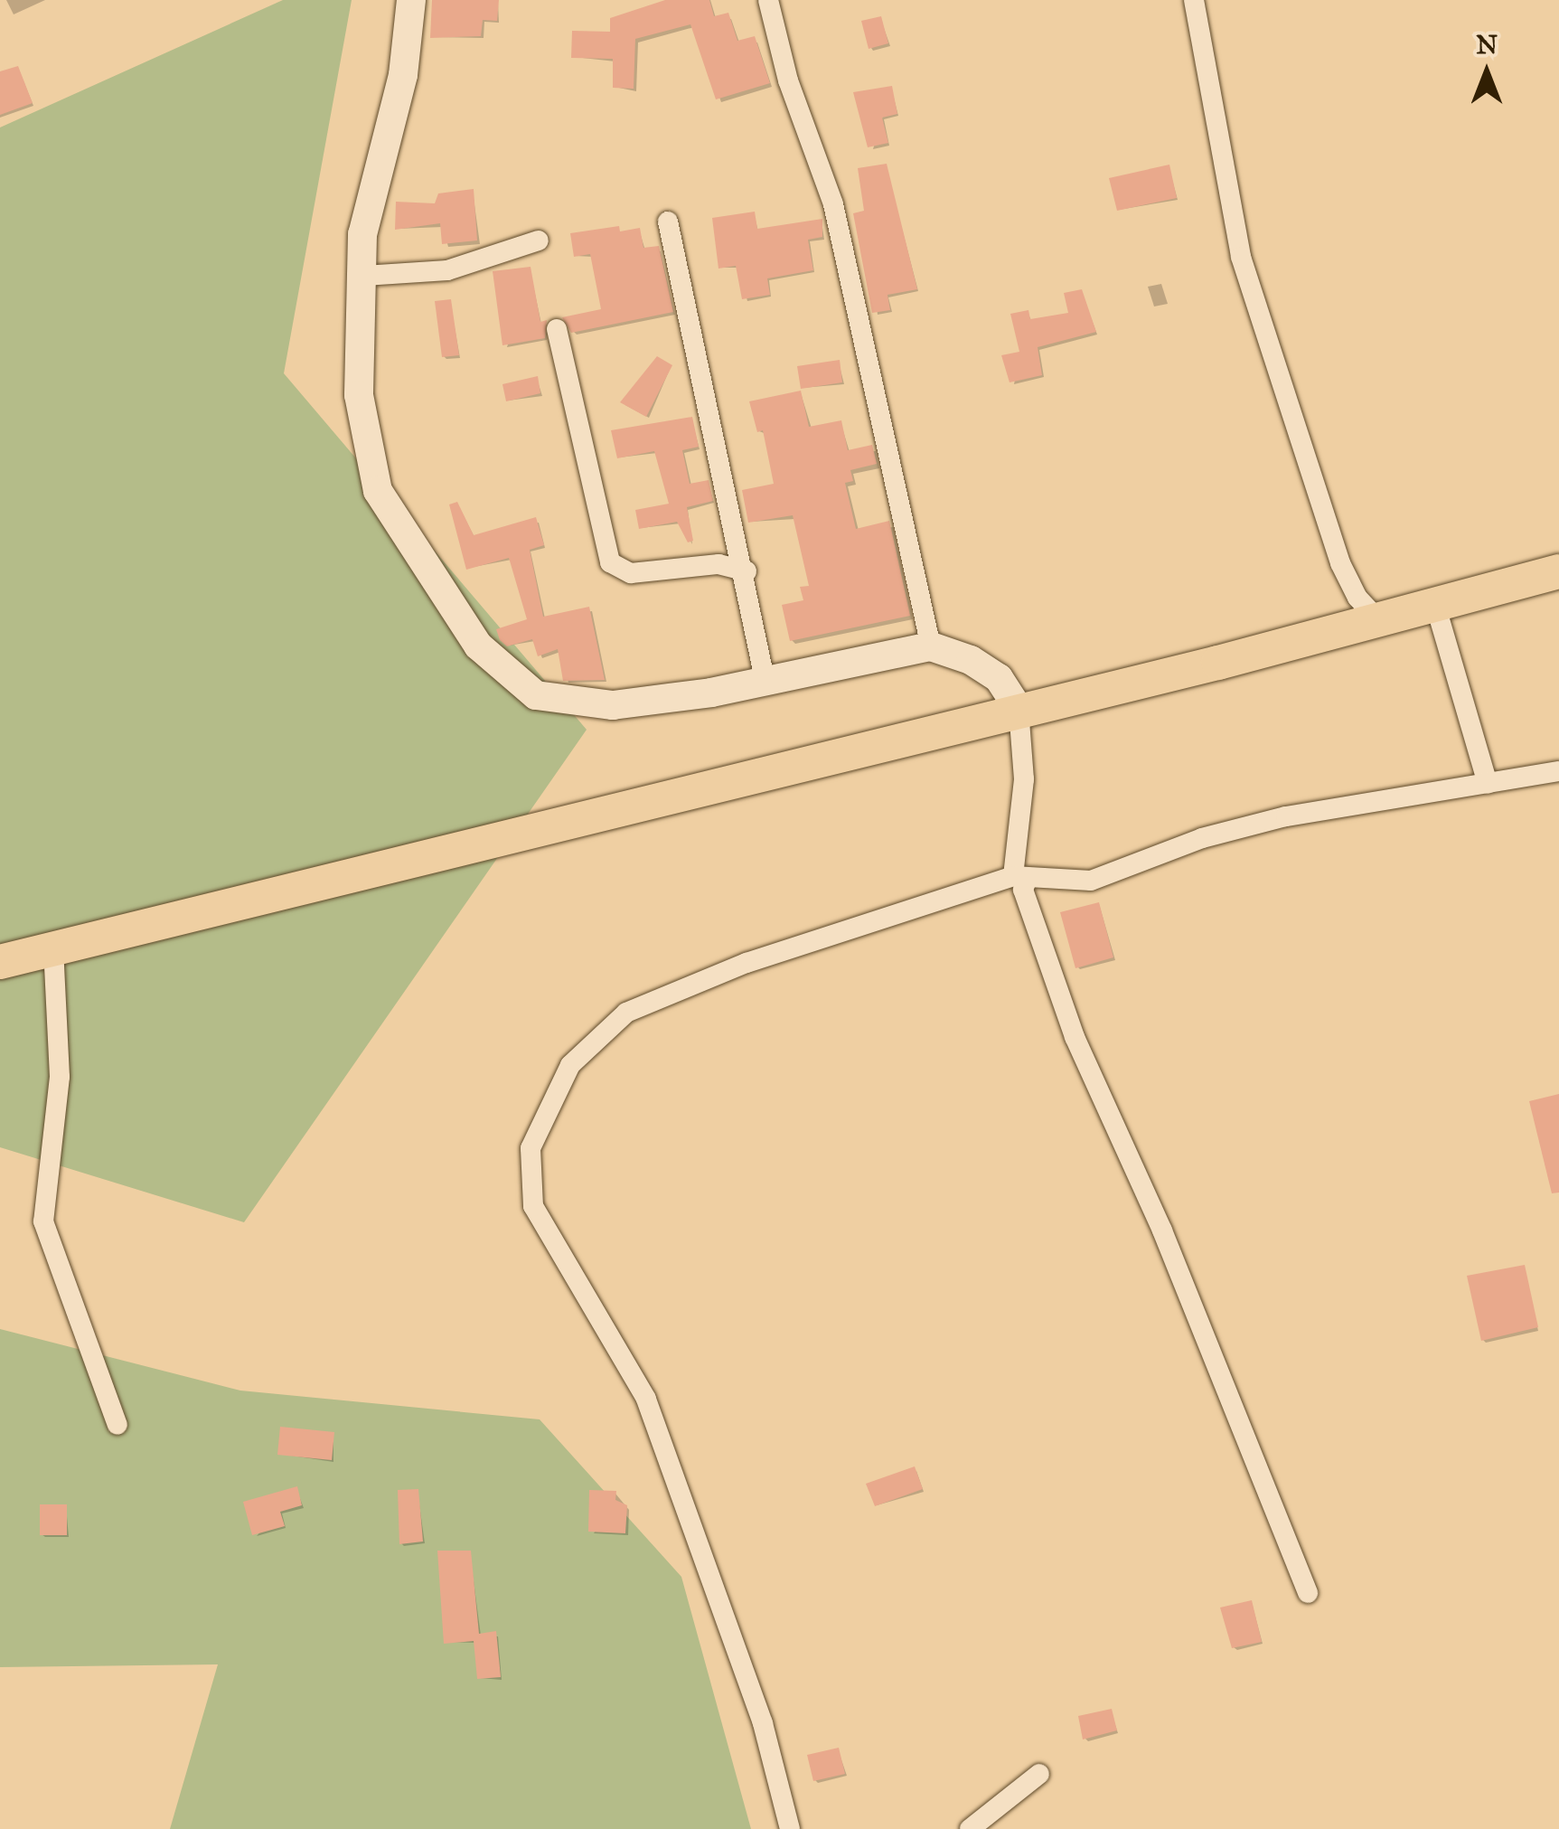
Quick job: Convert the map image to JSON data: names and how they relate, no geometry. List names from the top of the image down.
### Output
{
  "north": "top"
}
